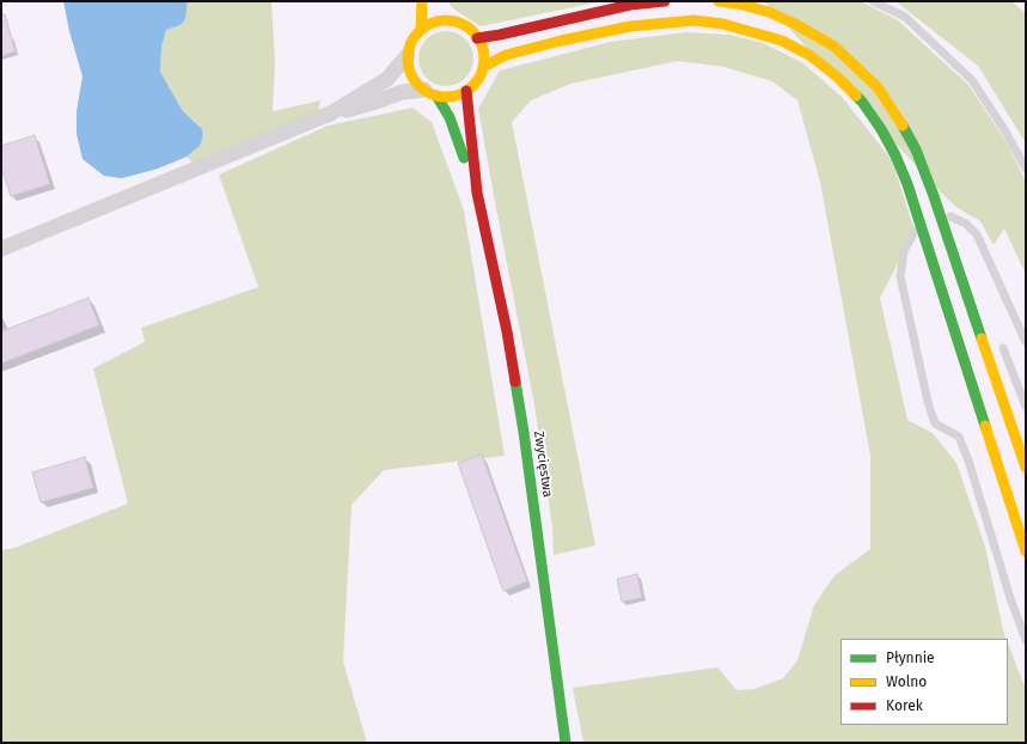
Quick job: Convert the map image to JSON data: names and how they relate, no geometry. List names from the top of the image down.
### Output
{
  "streets": {
    "main road": ["Zwycięstwa"]
  },
  "legend": ["Płynnie", "Wolno", "Korek"]
}
